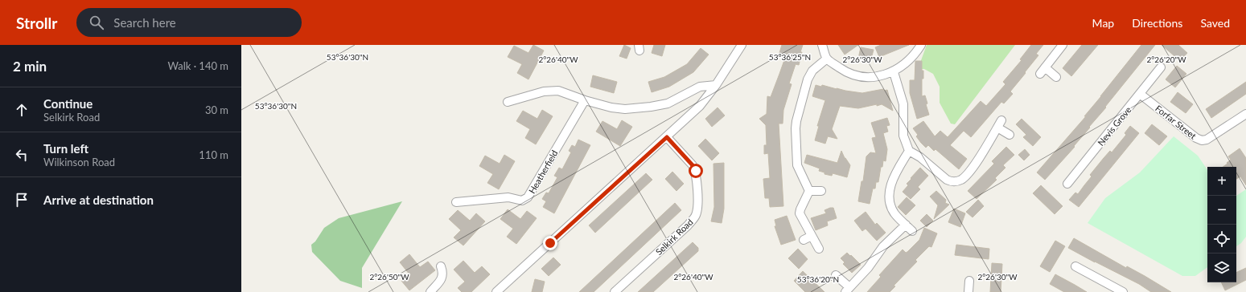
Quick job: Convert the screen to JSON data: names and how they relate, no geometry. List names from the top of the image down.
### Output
{
  "streets": {
    "street": [
      "Forfar Street",
      "Nevis Grove",
      "Heatherfield",
      "Selkirk Road"
    ]
  },
  "crossings": [
    ["Forfar Street", "Nevis Grove"]
  ],
  "page": {
    "header": "Strollr",
    "search": "Search here",
    "nav": ["Map", "Directions", "Saved"],
    "heading": ["2 min", "Walk · 140 m"],
    "list": [
      ["Continue", "Selkirk Road", "30 m"],
      ["Turn left", "Wilkinson Road", "110 m"],
      "Arrive at destination"
    ],
    "map_buttons": ["+", "−"]
  },
  "coordinates": [
    "53°36'30\"N",
    "53°36'25\"N",
    "2°26'40\"W",
    "2°26'30\"W",
    "2°26'20\"W",
    "2°26'50\"W",
    "53°36'20\"N"
  ]
}
